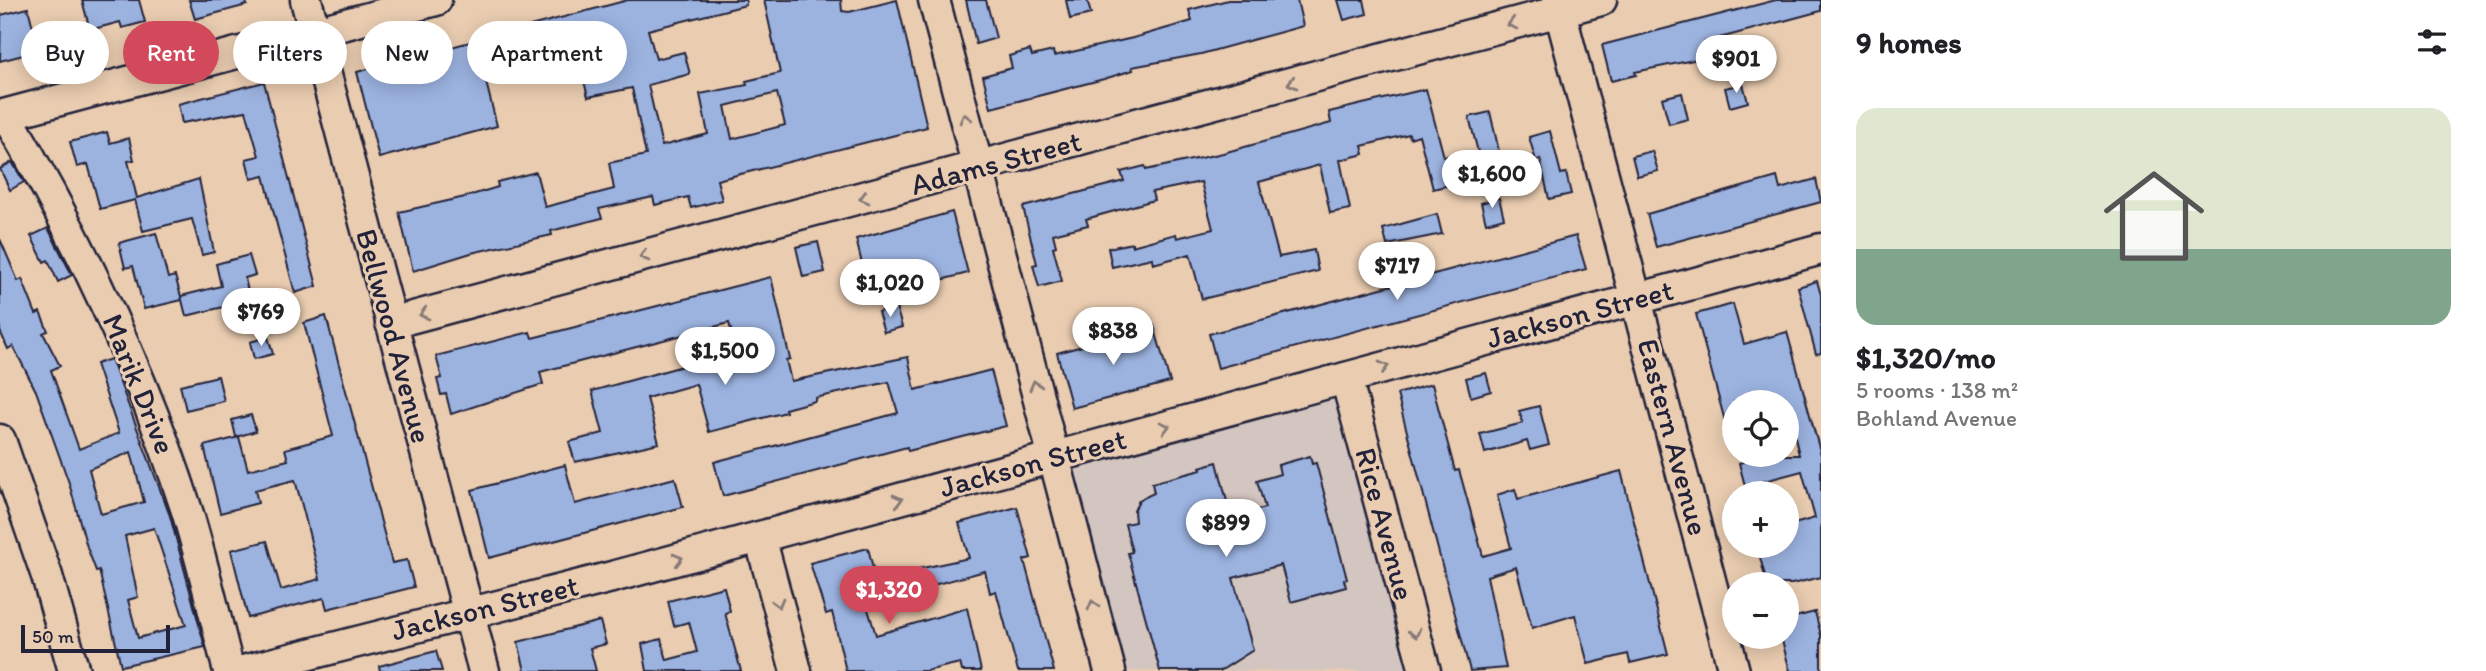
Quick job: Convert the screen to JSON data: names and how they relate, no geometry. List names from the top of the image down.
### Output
{
  "streets": {
    "street": [
      "Adams Street",
      "Jackson Street",
      "Bellwood Avenue",
      "Marik Drive",
      "Eastern Avenue",
      "Rice Avenue"
    ]
  },
  "crossings": [
    ["Adams Street", "Bellwood Avenue"],
    ["Adams Street", "Eastern Avenue"],
    ["Jackson Street", "Bellwood Avenue"],
    ["Jackson Street", "Eastern Avenue"],
    ["Jackson Street", "Rice Avenue"]
  ],
  "one_way": ["Adams Street", "Jackson Street", "Rice Avenue"],
  "scale_bar": "50 m",
  "page": {
    "heading": "9 homes",
    "chip": [
      "Buy",
      "Rent",
      "Filters",
      "New",
      "Apartment"
    ],
    "price": [
      "$901",
      "$1,600",
      "$717",
      "$1,020",
      "$769",
      "$838",
      "$1,500",
      "$899",
      "$1,320"
    ],
    "list": [
      {
        "name": "$1,320/mo",
        "note": "5 rooms · 138 m² · Bohland Avenue"
      }
    ],
    "map_buttons": ["+", "−"],
    "scale": "50 m"
  }
}
